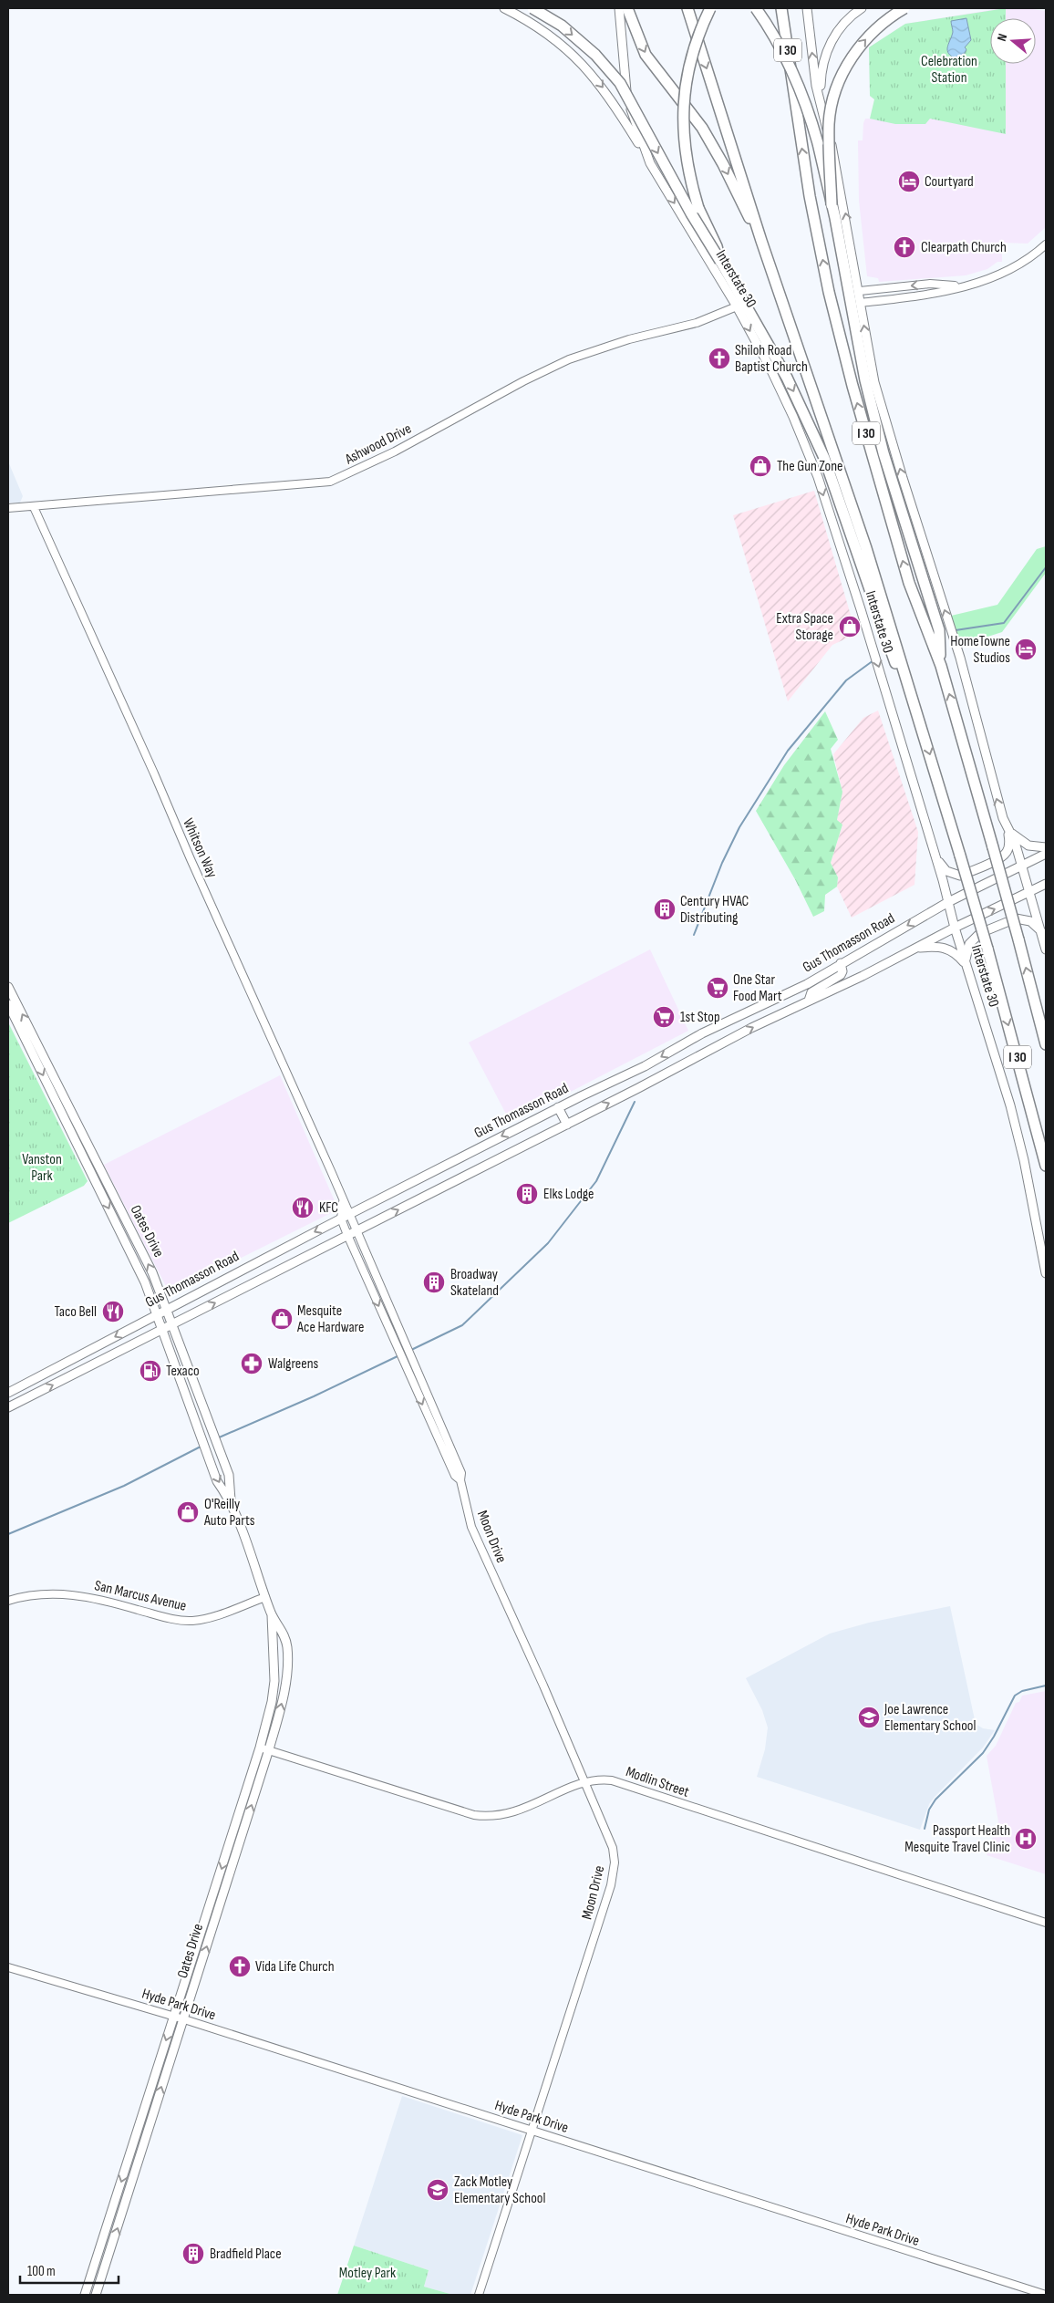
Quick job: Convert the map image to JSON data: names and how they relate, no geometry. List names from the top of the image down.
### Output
{
  "streets": {
    "highway": ["I 30"],
    "main road": ["Interstate 30", "Gus Thomasson Road", "Oates Drive"],
    "street": [
      "Ashwood Drive",
      "Whitson Way",
      "Moon Drive",
      "San Marcus Avenue",
      "Modlin Street",
      "Hyde Park Drive"
    ]
  },
  "crossings": [
    ["Interstate 30", "Ashwood Drive"],
    ["Interstate 30", "Gus Thomasson Road"],
    ["Ashwood Drive", "Whitson Way"],
    ["Whitson Way", "Moon Drive"],
    ["Gus Thomasson Road", "Oates Drive"],
    ["Gus Thomasson Road", "Moon Drive"],
    ["Oates Drive", "San Marcus Avenue"],
    ["Oates Drive", "Modlin Street"],
    ["Oates Drive", "Hyde Park Drive"],
    ["Moon Drive", "Modlin Street"],
    ["Moon Drive", "Hyde Park Drive"]
  ],
  "one_way": ["Interstate 30"],
  "parks": ["Celebration Station", "Vanston Park", "Motley Park"],
  "places": {
    "hotel": ["Courtyard", "HomeTowne Studios"],
    "church": ["Clearpath Church", "Shiloh Road Baptist Church", "Vida Life Church"],
    "shop": [
      "The Gun Zone",
      "Extra Space Storage",
      "Mesquite Ace Hardware",
      "O'Reilly Auto Parts"
    ],
    "building": [
      "Century HVAC Distributing",
      "Elks Lodge",
      "Broadway Skateland",
      "Bradfield Place"
    ],
    "supermarket": ["One Star Food Mart", "1st Stop"],
    "restaurant": ["KFC", "Taco Bell"],
    "pharmacy": ["Walgreens"],
    "fuel station": ["Texaco"],
    "school or university": ["Joe Lawrence Elementary School", "Zack Motley Elementary School"],
    "hospital": ["Passport Health Mesquite Travel Clinic"]
  },
  "scale_bar": "100 m",
  "north": "left"
}
